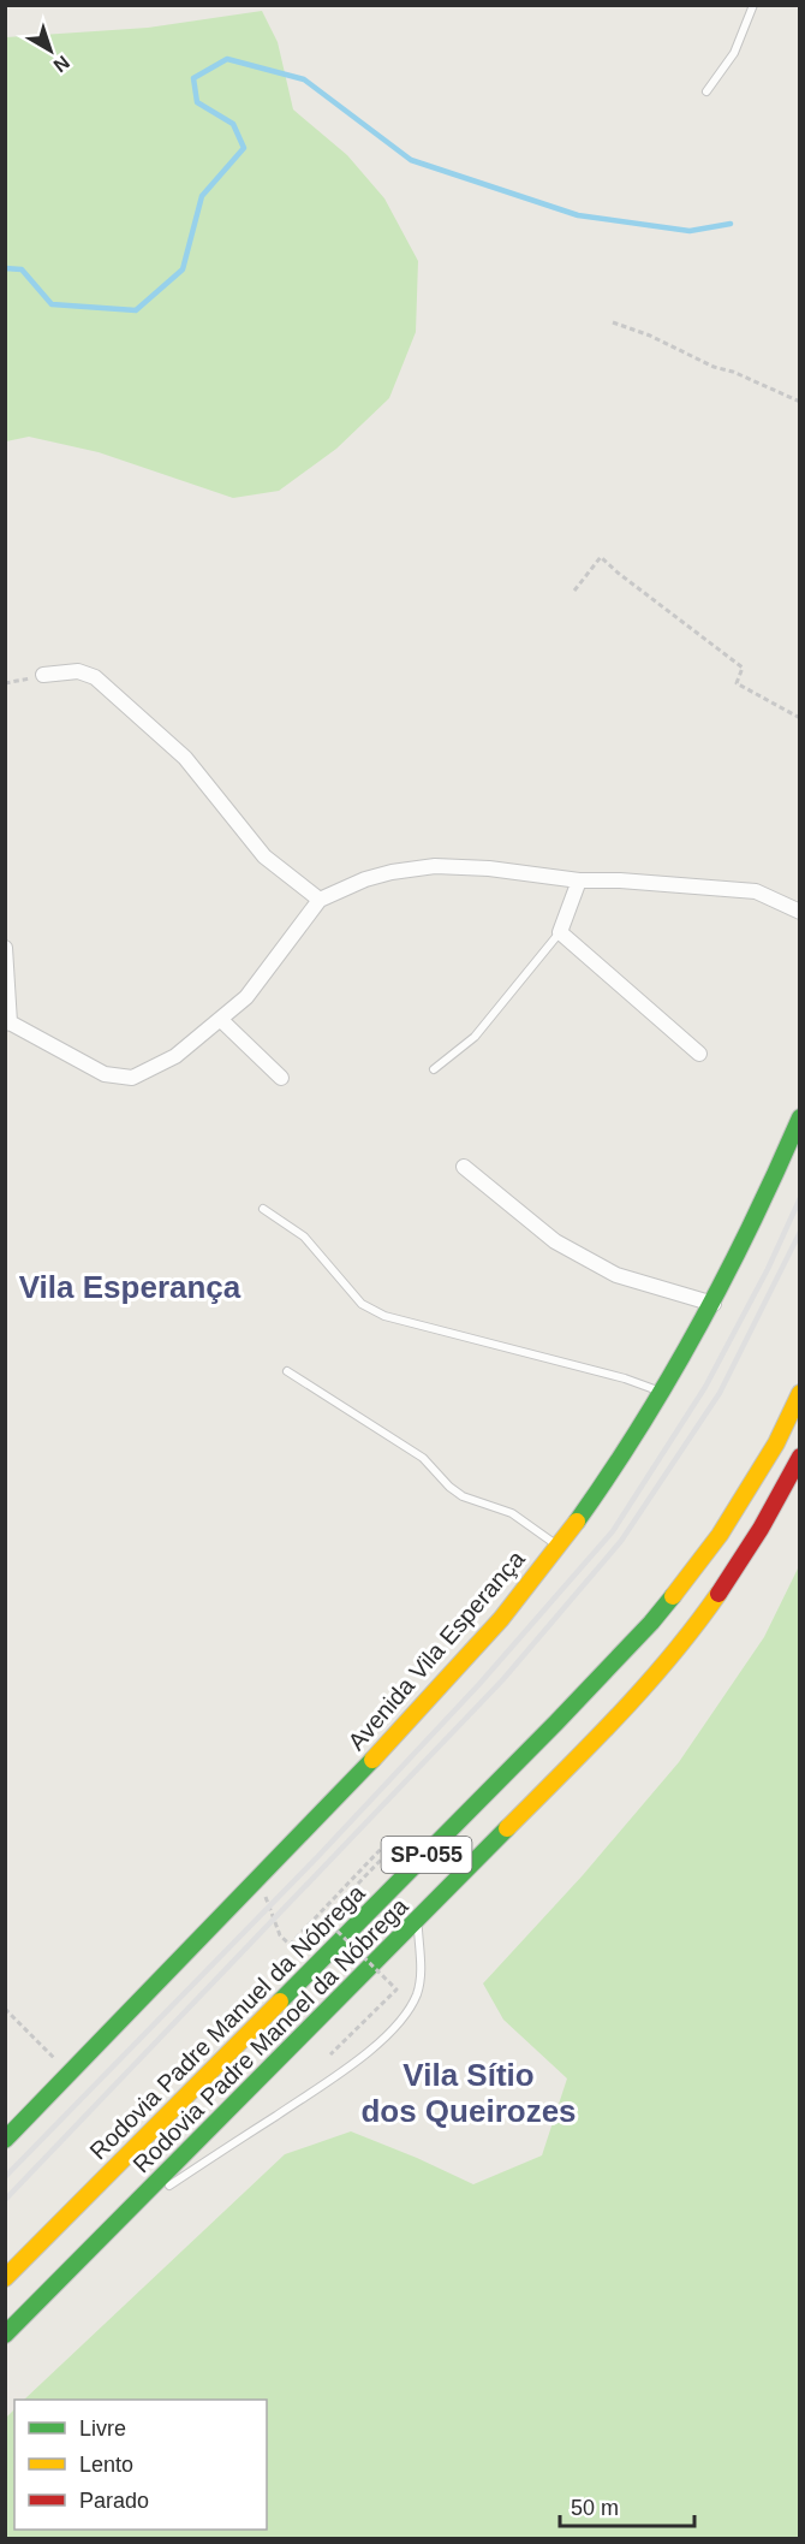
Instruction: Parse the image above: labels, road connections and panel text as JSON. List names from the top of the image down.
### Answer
{
  "streets": {
    "main road": [
      "Avenida Vila Esperança",
      "SP-055",
      "Rodovia Padre Manuel da Nóbrega",
      "Rodovia Padre Manoel da Nóbrega"
    ]
  },
  "districts": ["Vila Esperança", "Vila Sítio dos Queirozes"],
  "legend": ["Livre", "Lento", "Parado"],
  "scale_bar": "50 m",
  "north": "bottom right"
}
